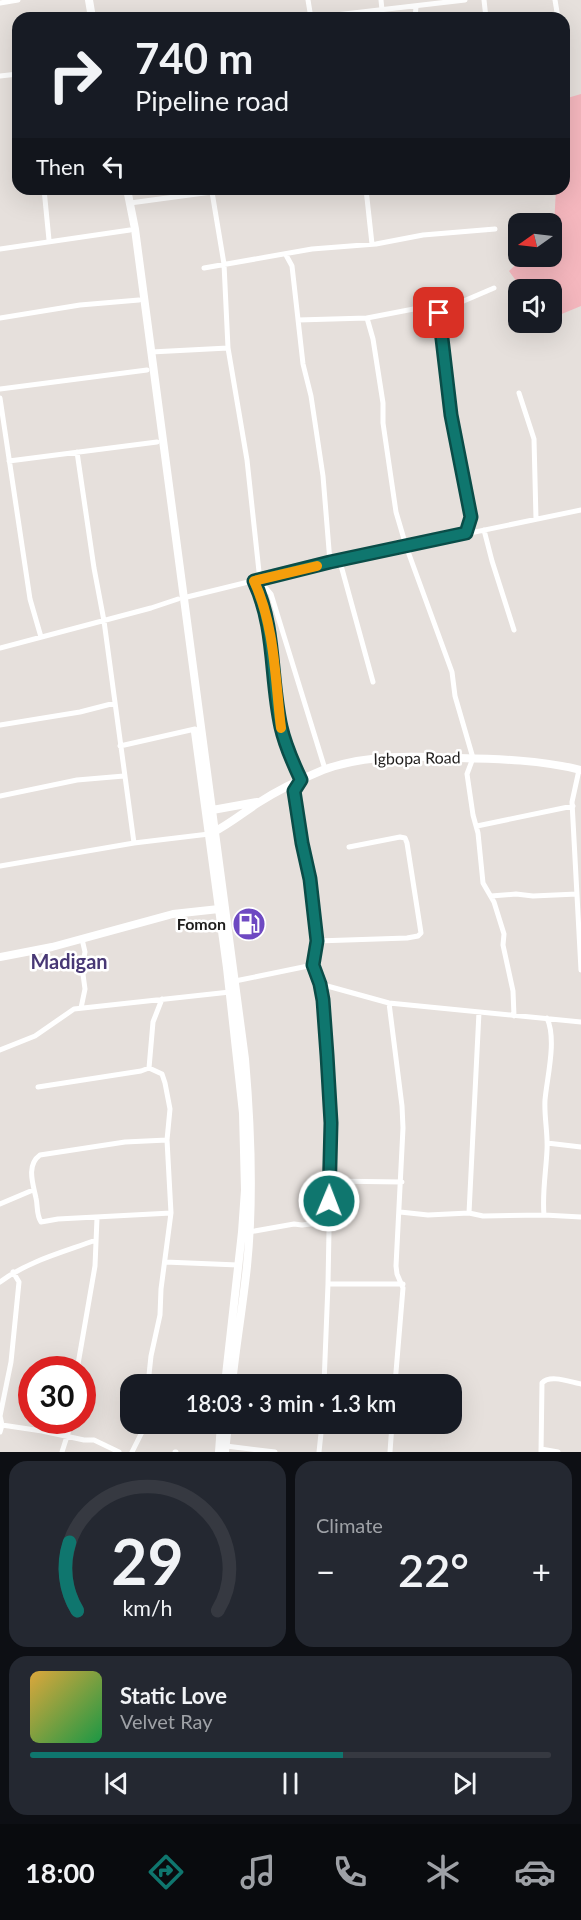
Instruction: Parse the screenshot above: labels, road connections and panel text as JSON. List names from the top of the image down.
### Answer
{
  "streets": {
    "main road": ["Igbopa Road"]
  },
  "districts": ["Madigan"],
  "places": {
    "fuel station": ["Fomon"]
  },
  "north": "left",
  "page": {
    "turn": ["740 m", "Pipeline road"],
    "then": "Then",
    "limit": "30",
    "trip": "18:03 · 3 min · 1.3 km",
    "tile": "Climate",
    "heat": ["−", "22°", "+"],
    "song": ["Static Love", "Velvet Ray"],
    "tabs": "18:00",
    "gauge": ["29", "km/h"]
  }
}
